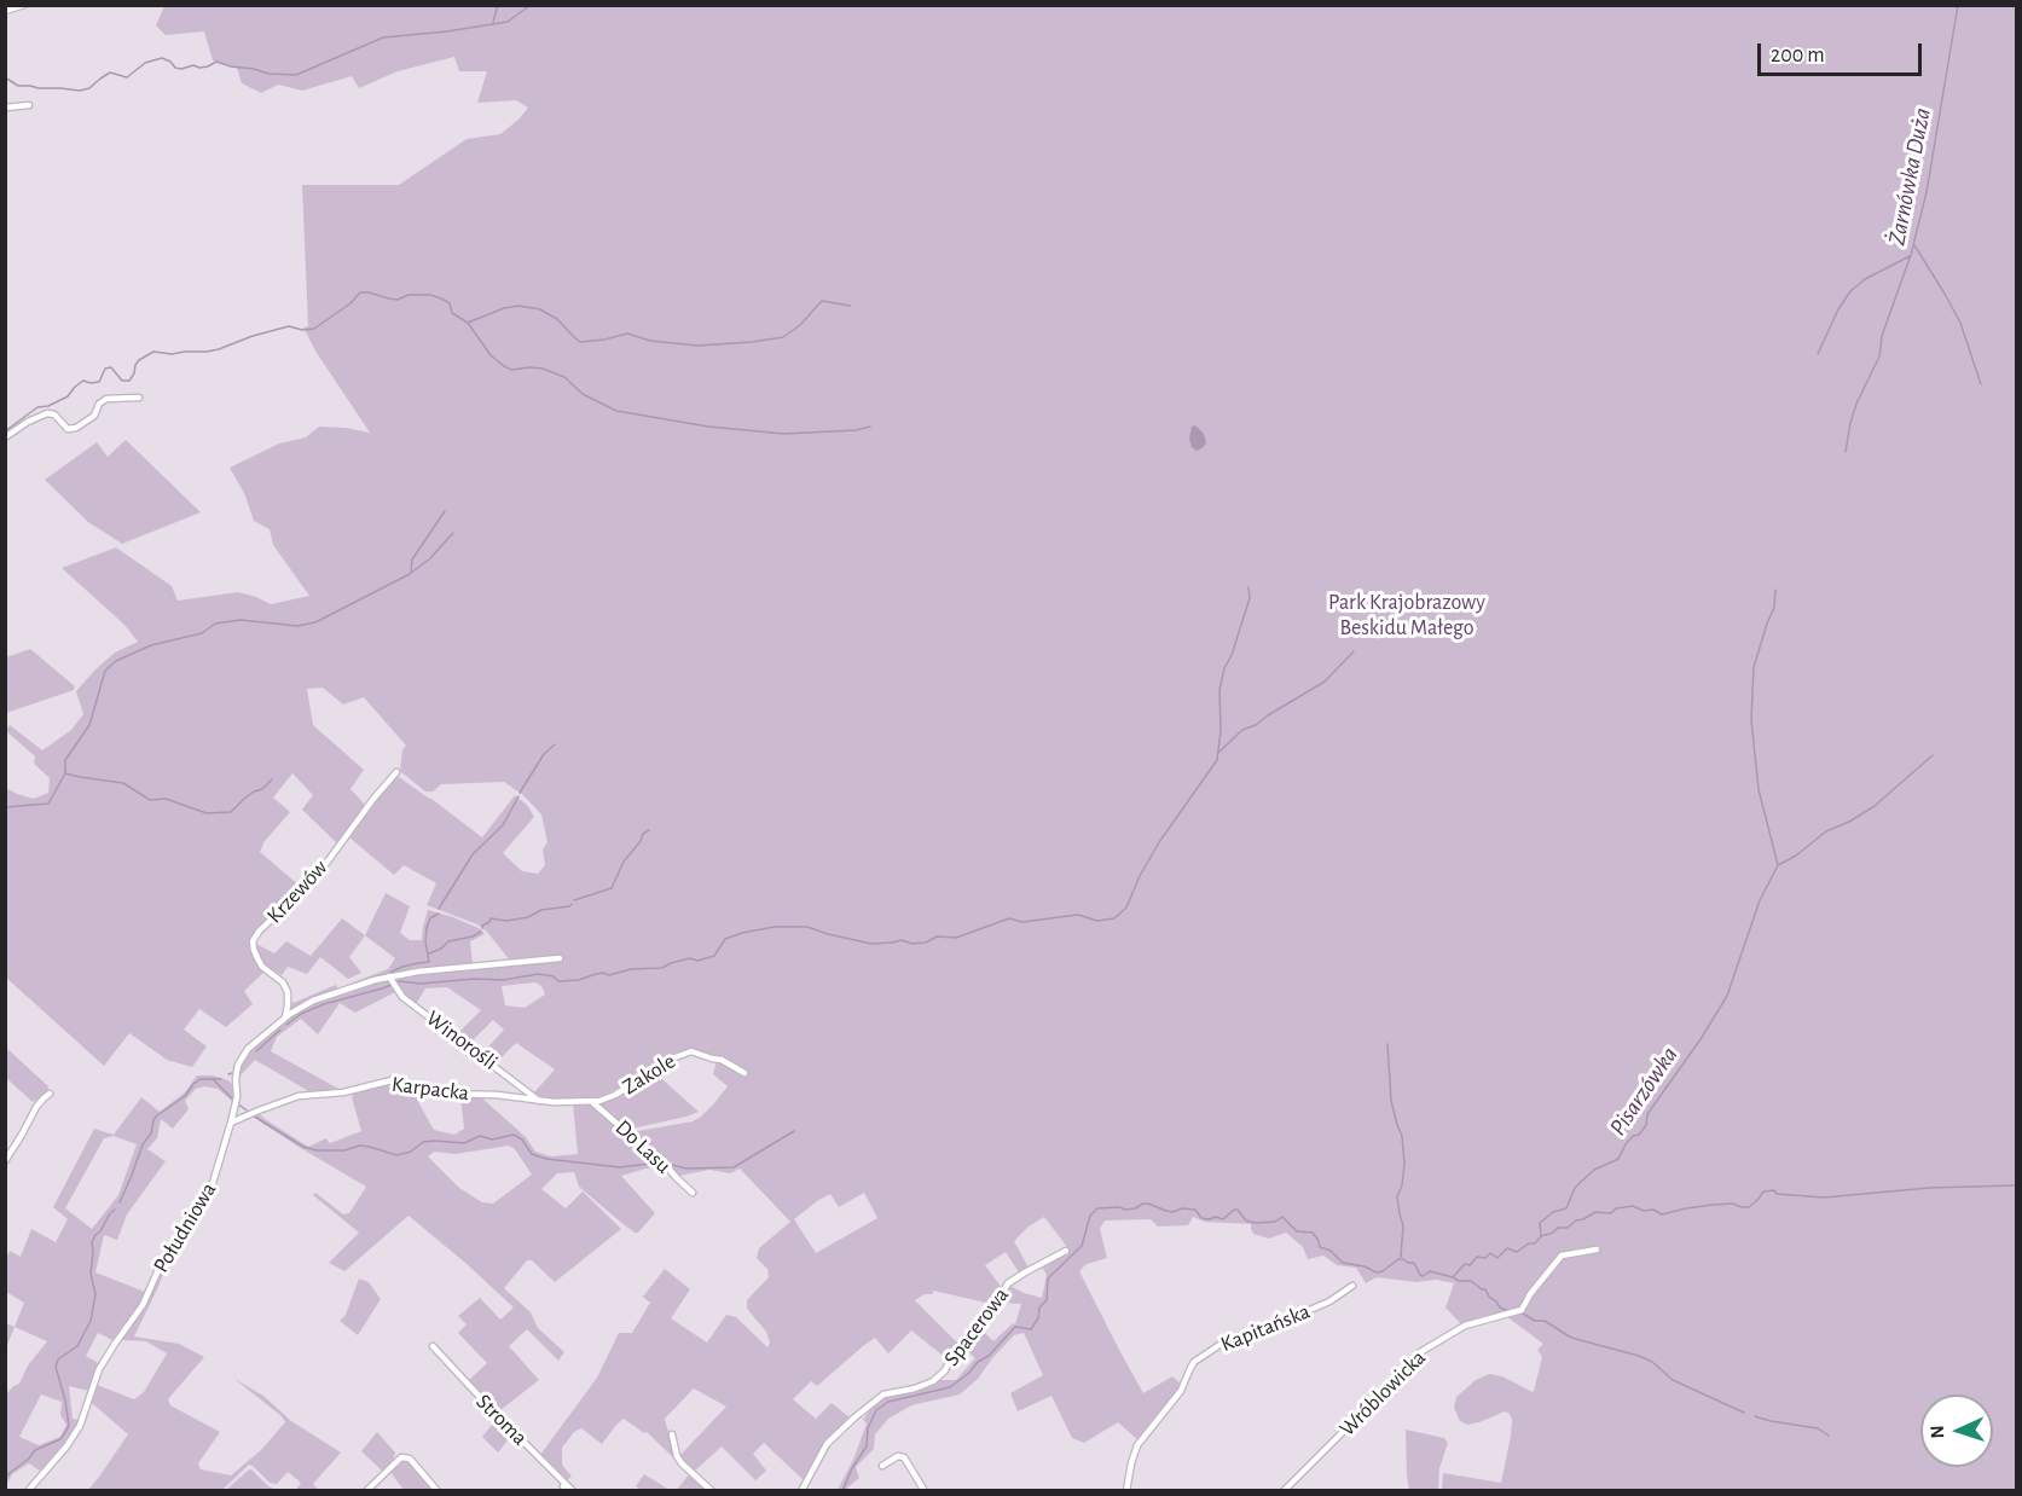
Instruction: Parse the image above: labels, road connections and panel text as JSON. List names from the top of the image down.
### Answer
{
  "streets": {
    "street": [
      "Krzewów",
      "Winorośli",
      "Zakole",
      "Karpacka",
      "Do Lasu",
      "Południowa",
      "Spacerowa",
      "Kapitańska",
      "Wróblowicka",
      "Stroma"
    ]
  },
  "crossings": [
    ["Krzewów", "Południowa"],
    ["Winorośli", "Karpacka"],
    ["Winorośli", "Południowa"],
    ["Zakole", "Karpacka"],
    ["Zakole", "Do Lasu"],
    ["Karpacka", "Do Lasu"],
    ["Karpacka", "Południowa"]
  ],
  "water": ["Żarnówka Duża", "Pisarzówka"],
  "parks": ["Park Krajobrazowy Beskidu Małego"],
  "scale_bar": "200 m",
  "north": "left"
}
